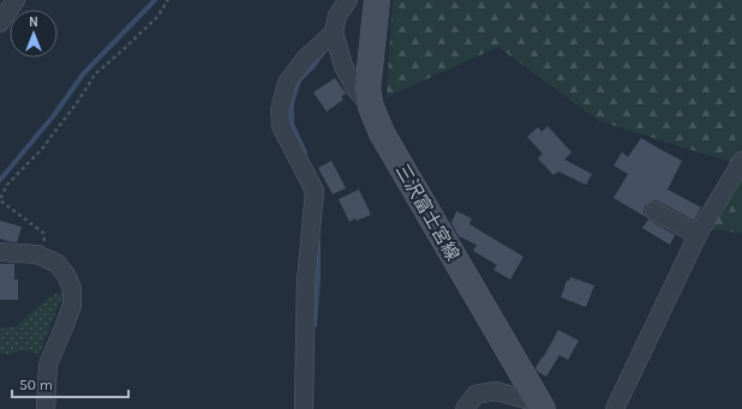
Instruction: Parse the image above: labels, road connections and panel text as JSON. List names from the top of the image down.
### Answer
{
  "streets": {
    "main road": ["三沢富士宮線"]
  },
  "scale_bar": "50 m",
  "north": "top"
}
